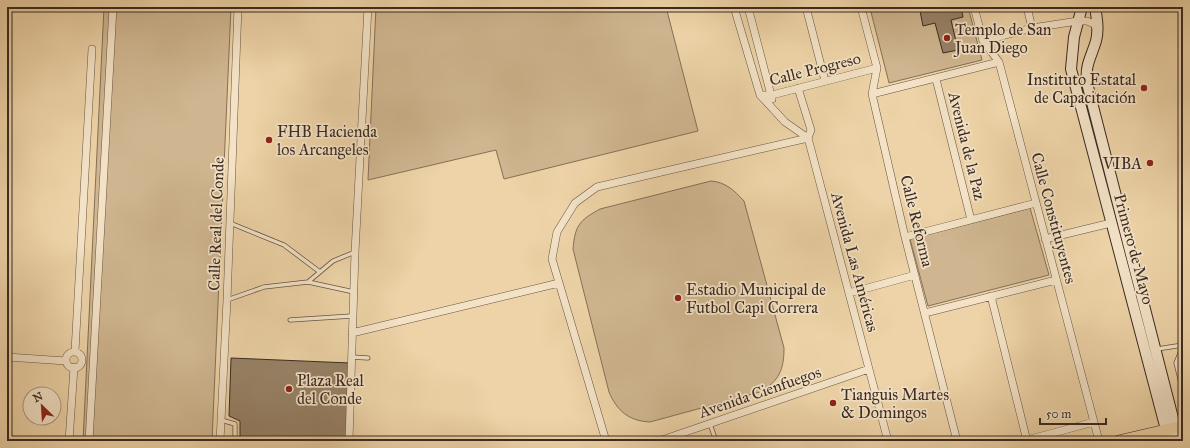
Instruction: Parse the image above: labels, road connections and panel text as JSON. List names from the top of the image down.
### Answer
{
  "streets": {
    "street": [
      "Calle Progreso",
      "Avenida de la Paz",
      "Calle Constituyentes",
      "Calle Reforma",
      "Calle Real del Conde",
      "Primero de Mayo",
      "Avenida Las Américas",
      "Avenida Cienfuegos"
    ]
  },
  "crossings": [
    ["Calle Progreso", "Calle Reforma"],
    ["Calle Progreso", "Avenida Las Américas"],
    ["Avenida Las Américas", "Avenida Cienfuegos"]
  ],
  "places": [
    "Templo de San Juan Diego",
    "Instituto Estatal de Capacitación",
    "FHB Hacienda los Arcangeles",
    "VIBA",
    "Estadio Municipal de Futbol Capi Correra",
    "Plaza Real del Conde",
    "Tianguis Martes & Domingos"
  ],
  "scale_bar": "50 m",
  "north": "top left"
}
